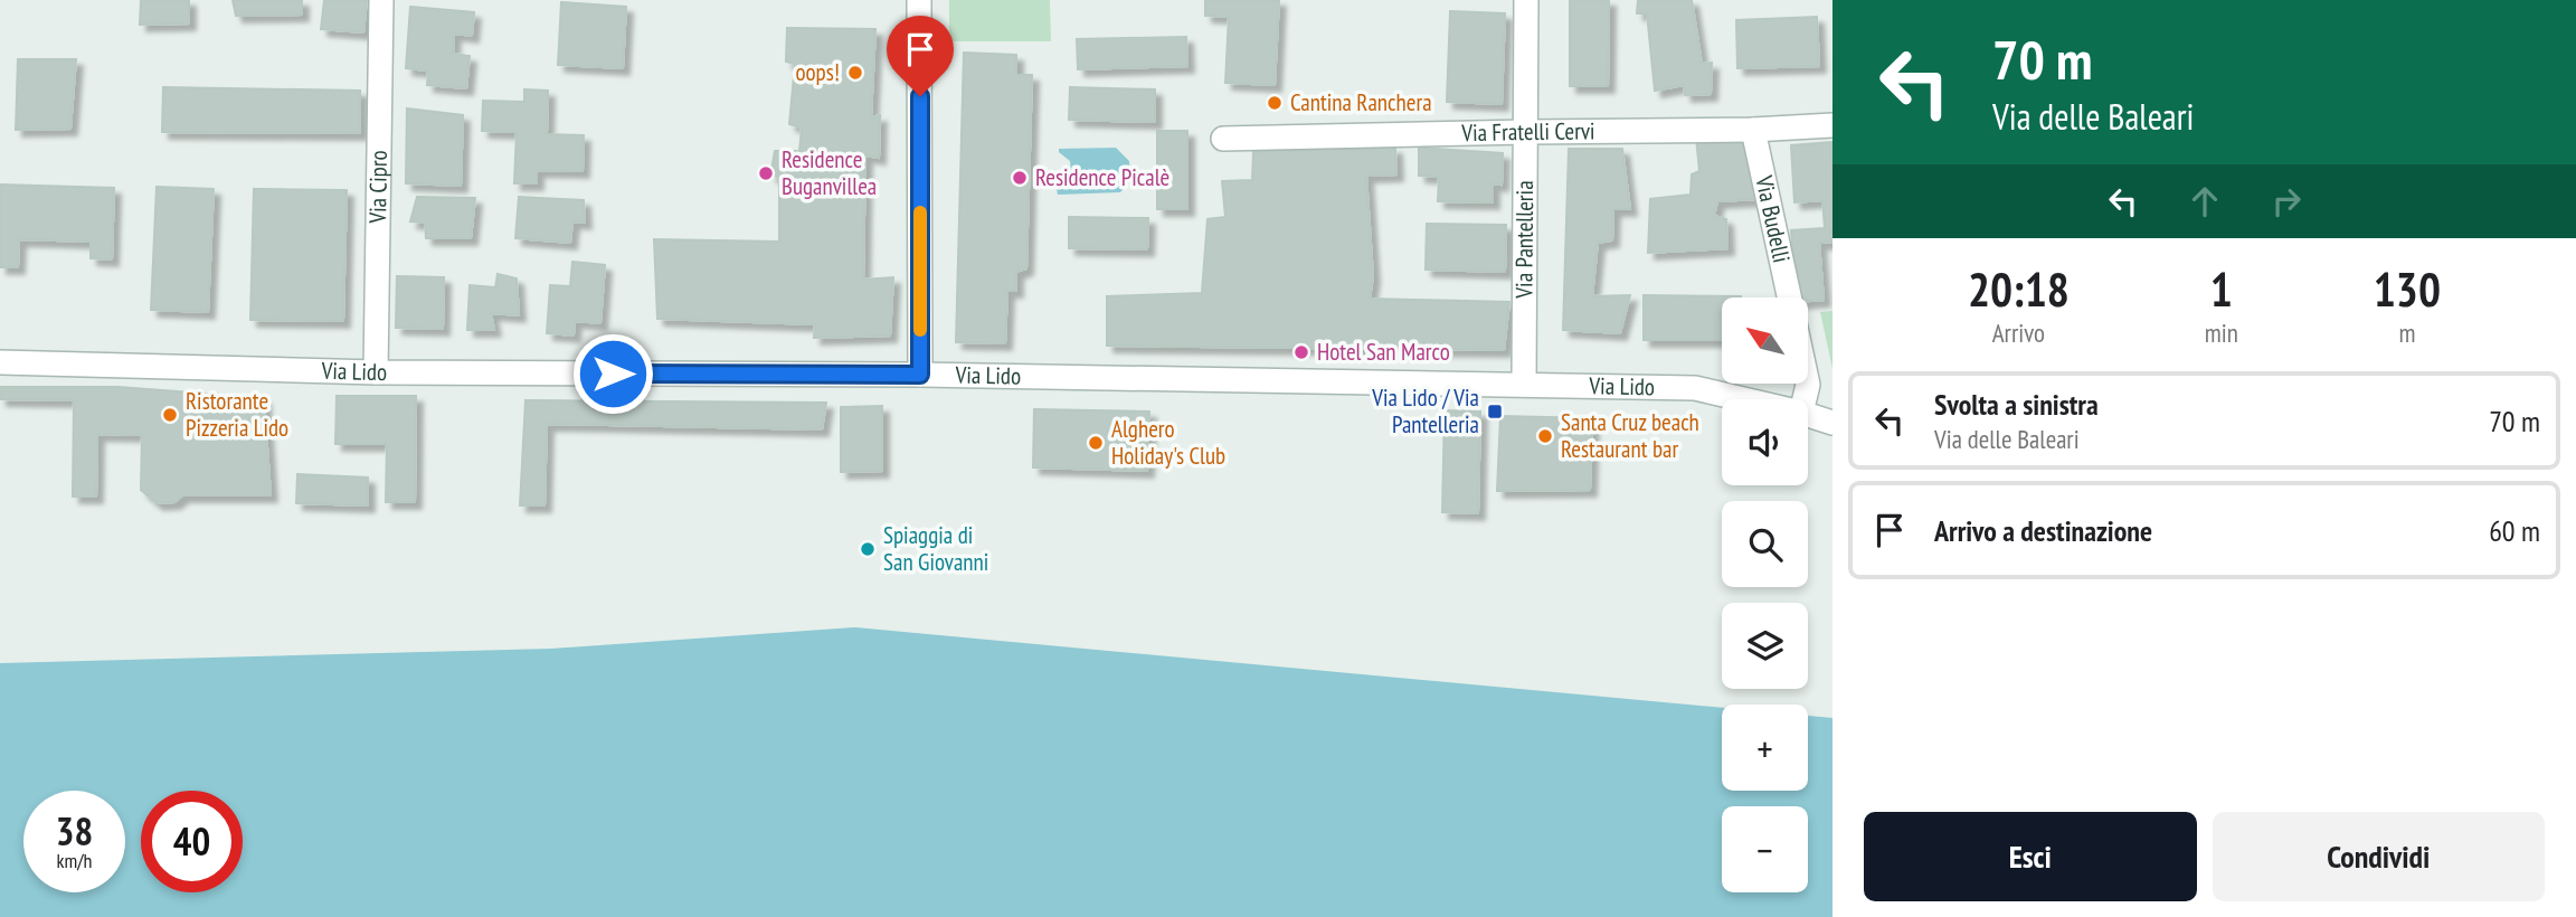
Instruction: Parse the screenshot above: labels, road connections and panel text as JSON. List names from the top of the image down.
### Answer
{
  "streets": {
    "street": [
      "Via Fratelli Cervi",
      "Via Cipro",
      "Via Budelli",
      "Via Pantelleria",
      "Via Lido"
    ]
  },
  "crossings": [
    ["Via Fratelli Cervi", "Via Budelli"],
    ["Via Fratelli Cervi", "Via Pantelleria"],
    ["Via Cipro", "Via Lido"],
    ["Via Pantelleria", "Via Lido"]
  ],
  "places": {
    "other": [
      "oops!",
      "Cantina Ranchera",
      "Residence Buganvillea",
      "Residence Picalè",
      "Hotel San Marco",
      "Ristorante Pizzeria Lido",
      "Santa Cruz beach Restaurant bar",
      "Alghero Holiday's Club",
      "Spiaggia di San Giovanni"
    ],
    "transit": ["Via Lido / Via Pantelleria"]
  },
  "north": "top left",
  "page": {
    "turn": ["70 m", "Via delle Baleari"],
    "eta": [
      "20:18",
      "Arrivo",
      "1",
      "min",
      "130",
      "m"
    ],
    "map_buttons": ["+", "−"],
    "list": [
      {
        "name": "Svolta a sinistra",
        "note": "Via delle Baleari",
        "value": "70 m"
      },
      {
        "name": "Arrivo a destinazione",
        "value": "60 m"
      }
    ],
    "speed": "38 km/h",
    "limit": "40",
    "buttons": ["Esci", "Condividi"]
  }
}
